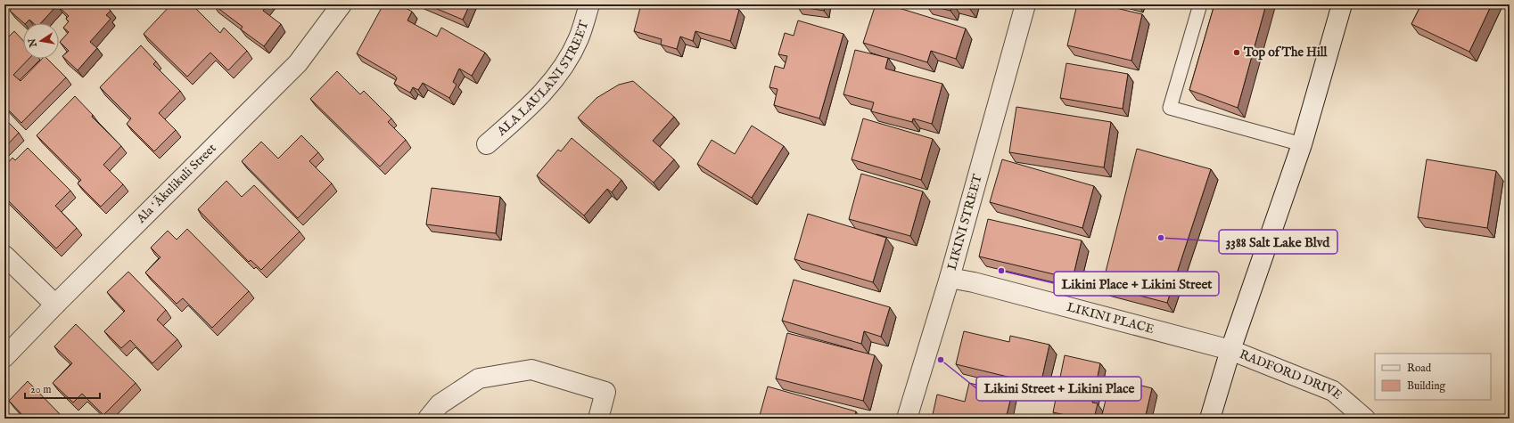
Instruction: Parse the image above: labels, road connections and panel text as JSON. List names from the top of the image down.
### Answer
{
  "streets": {
    "street": [
      "ALA LAULANI STREET",
      "Ala ʻĀkulikuli Street",
      "LIKINI STREET",
      "LIKINI PLACE",
      "RADFORD DRIVE"
    ]
  },
  "crossings": [
    ["LIKINI STREET", "LIKINI PLACE"],
    ["LIKINI PLACE", "RADFORD DRIVE"]
  ],
  "places": [
    "Top of The Hill",
    "3388 Salt Lake Blvd",
    "Likini Place + Likini Street",
    "Likini Street + Likini Place"
  ],
  "legend": ["Road", "Building"],
  "scale_bar": "20 m",
  "north": "left"
}
